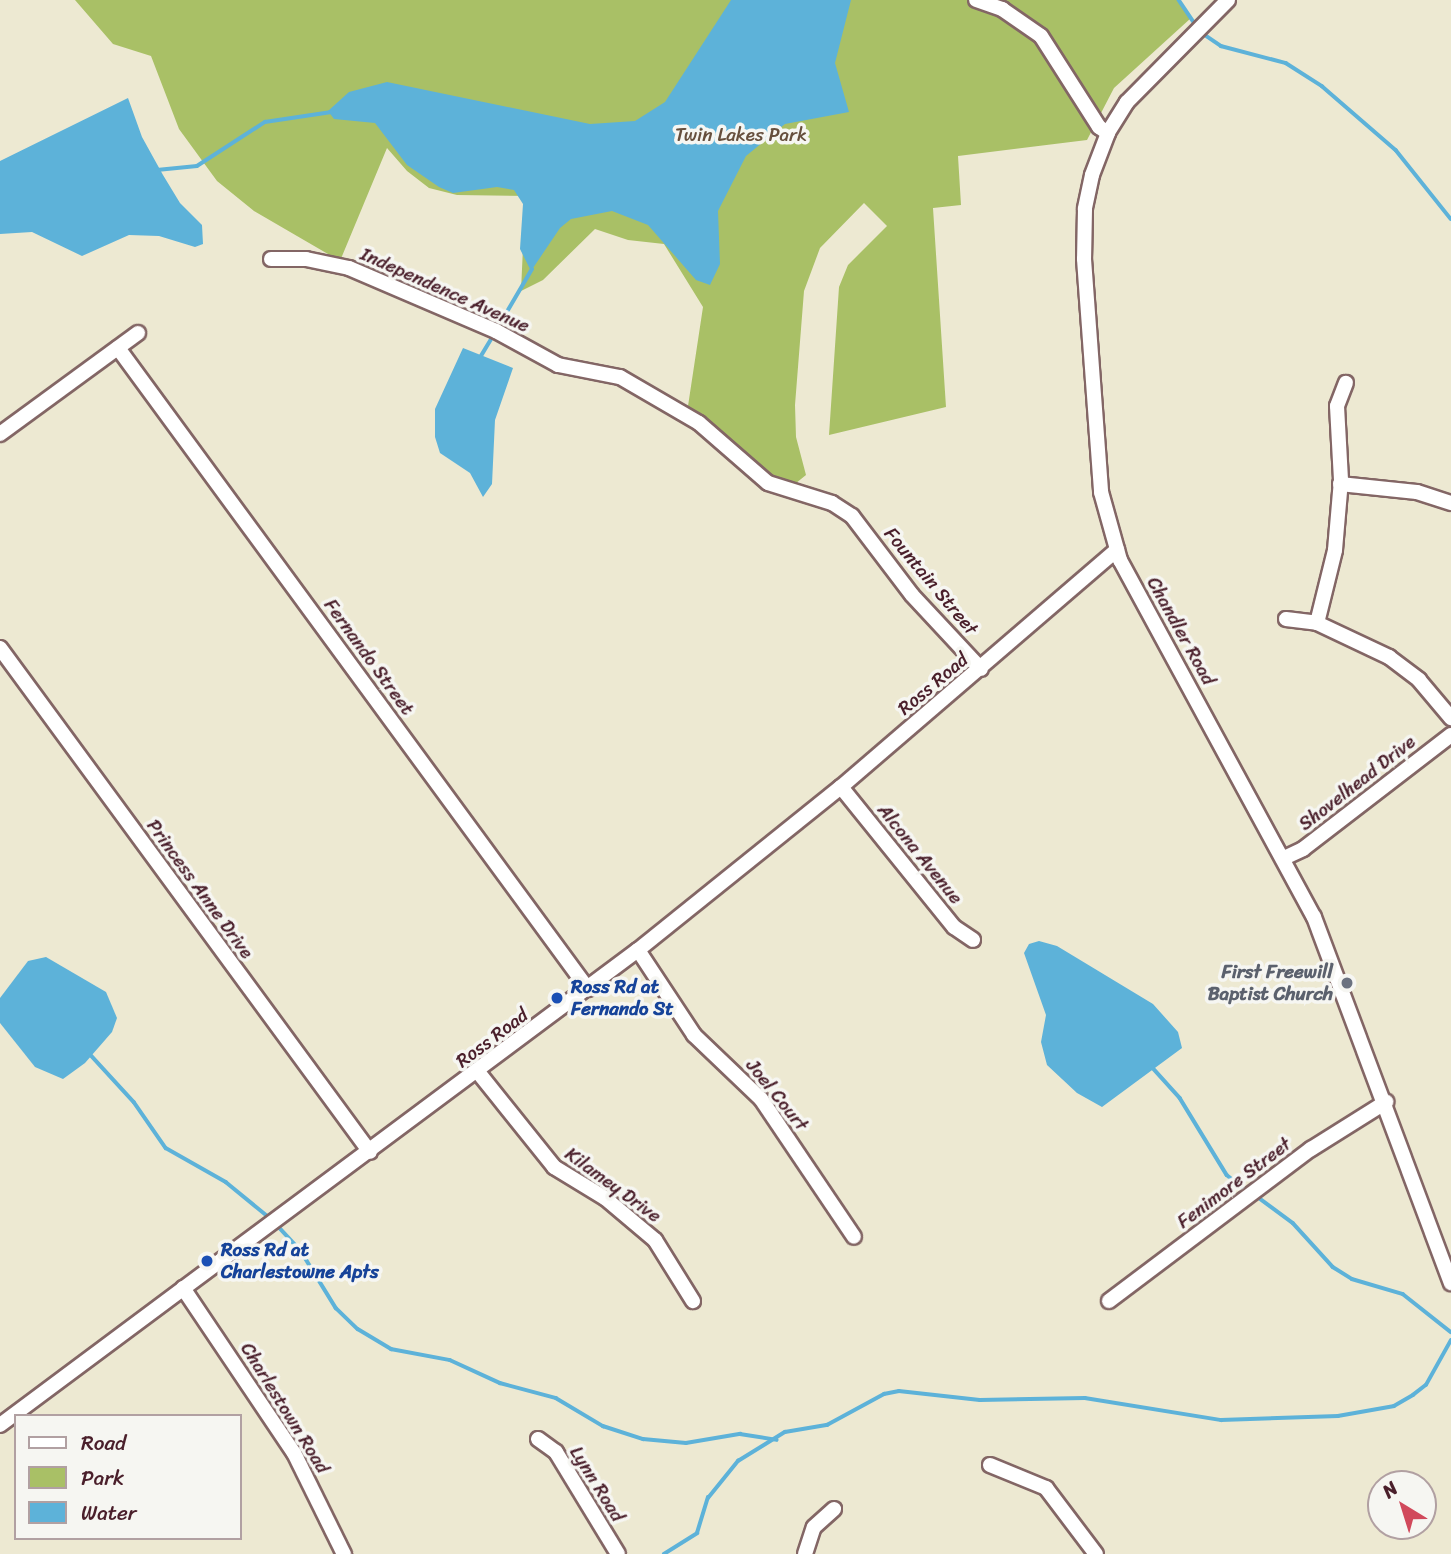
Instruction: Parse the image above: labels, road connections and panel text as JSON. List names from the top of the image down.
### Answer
{
  "streets": {
    "street": [
      "Independence Avenue",
      "Fountain Street",
      "Chandler Road",
      "Fernando Street",
      "Ross Road",
      "Shovelhead Drive",
      "Alcona Avenue",
      "Princess Anne Drive",
      "Joel Court",
      "Fenimore Street",
      "Kilamey Drive",
      "Charlestown Road",
      "Lynn Road"
    ]
  },
  "crossings": [
    ["Independence Avenue", "Fountain Street"],
    ["Fountain Street", "Ross Road"],
    ["Chandler Road", "Ross Road"],
    ["Chandler Road", "Shovelhead Drive"],
    ["Chandler Road", "Fenimore Street"],
    ["Fernando Street", "Ross Road"],
    ["Ross Road", "Alcona Avenue"],
    ["Ross Road", "Princess Anne Drive"],
    ["Ross Road", "Joel Court"],
    ["Ross Road", "Kilamey Drive"],
    ["Ross Road", "Charlestown Road"]
  ],
  "parks": ["Twin Lakes Park"],
  "places": ["First Freewill Baptist Church", "Ross Rd at Fernando St", "Ross Rd at Charlestowne Apts"],
  "legend": ["Road", "Park", "Water"],
  "north": "top left"
}
